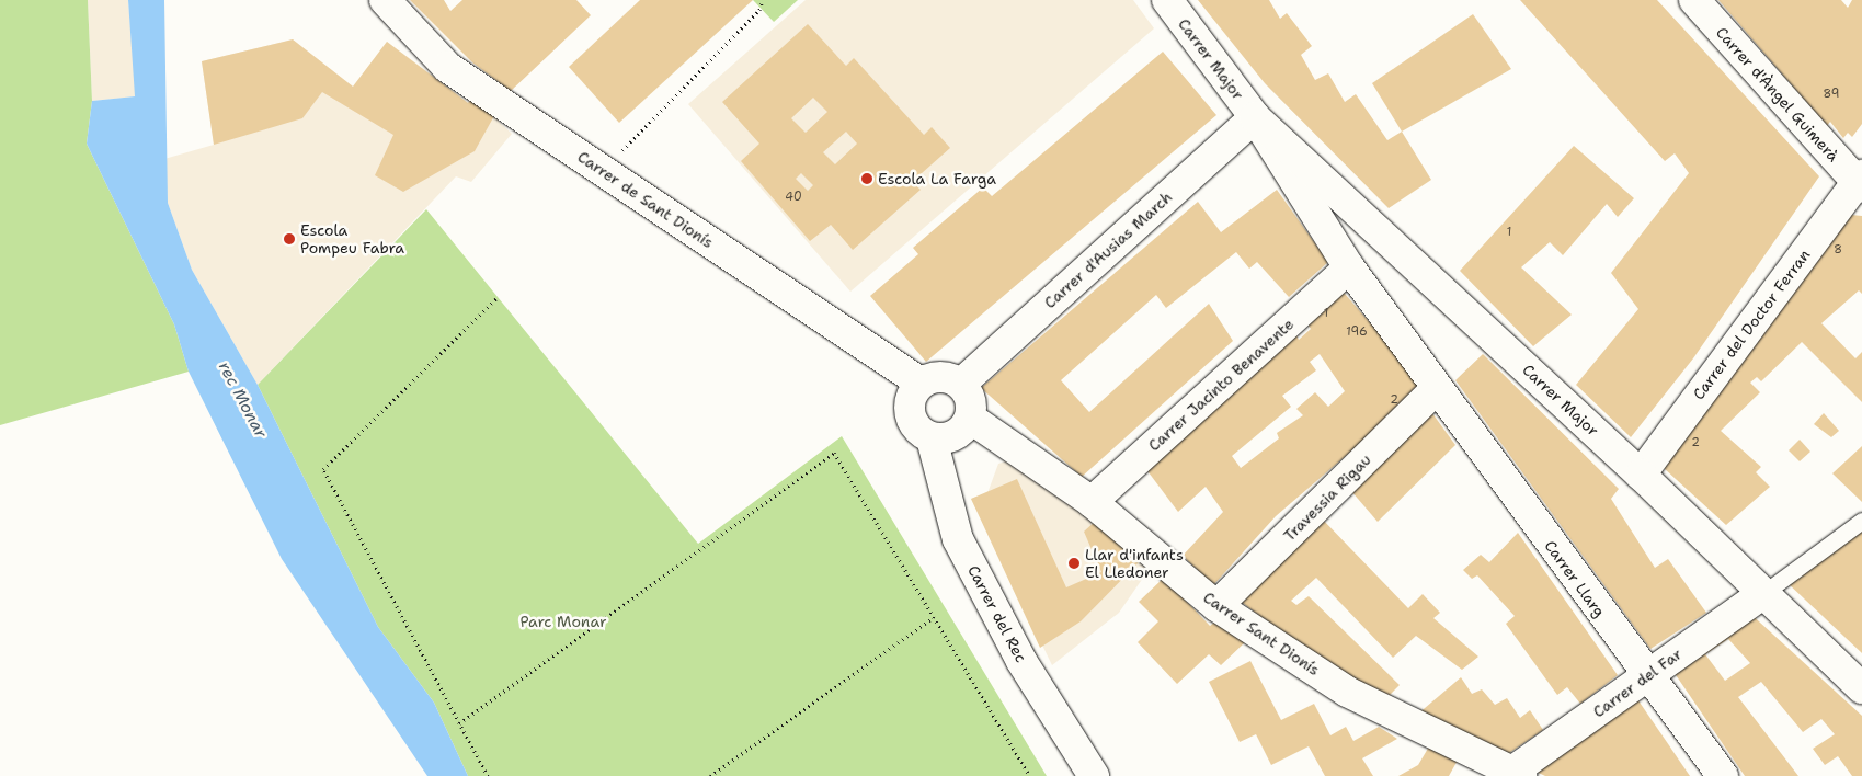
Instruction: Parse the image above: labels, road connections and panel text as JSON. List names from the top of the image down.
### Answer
{
  "streets": {
    "street": [
      "Carrer Major",
      "Carrer d'Àngel Guimerà",
      "Carrer de Sant Dionís",
      "Carrer d'Ausias March",
      "Carrer del Doctor Ferran",
      "Carrer Jacinto Benavente",
      "Travessia Rigau",
      "Carrer Llarg",
      "Carrer del Rec",
      "Carrer Sant Dionís",
      "Carrer del Far"
    ]
  },
  "crossings": [
    ["Carrer Major", "Carrer d'Ausias March"],
    ["Carrer Major", "Carrer del Doctor Ferran"],
    ["Carrer Major", "Carrer Jacinto Benavente"],
    ["Carrer Major", "Travessia Rigau"],
    ["Carrer Major", "Carrer Llarg"],
    ["Carrer Major", "Carrer del Far"],
    ["Carrer d'Àngel Guimerà", "Carrer del Doctor Ferran"],
    ["Carrer de Sant Dionís", "Carrer d'Ausias March"],
    ["Carrer de Sant Dionís", "Carrer del Rec"],
    ["Carrer de Sant Dionís", "Carrer Sant Dionís"],
    ["Carrer d'Ausias March", "Carrer del Rec"],
    ["Carrer d'Ausias March", "Carrer Sant Dionís"],
    ["Carrer Jacinto Benavente", "Carrer Sant Dionís"],
    ["Travessia Rigau", "Carrer Llarg"],
    ["Travessia Rigau", "Carrer Sant Dionís"],
    ["Carrer Llarg", "Carrer del Far"],
    ["Carrer del Rec", "Carrer Sant Dionís"],
    ["Carrer Sant Dionís", "Carrer del Far"]
  ],
  "water": ["rec Monar"],
  "parks": ["Parc Monar"],
  "places": ["Escola La Farga", "Escola Pompeu Fabra", "Llar d'infants El Lledoner"],
  "house_numbers": [
    "89",
    "40",
    "1",
    "8",
    "1",
    "196",
    "2",
    "2"
  ]
}
